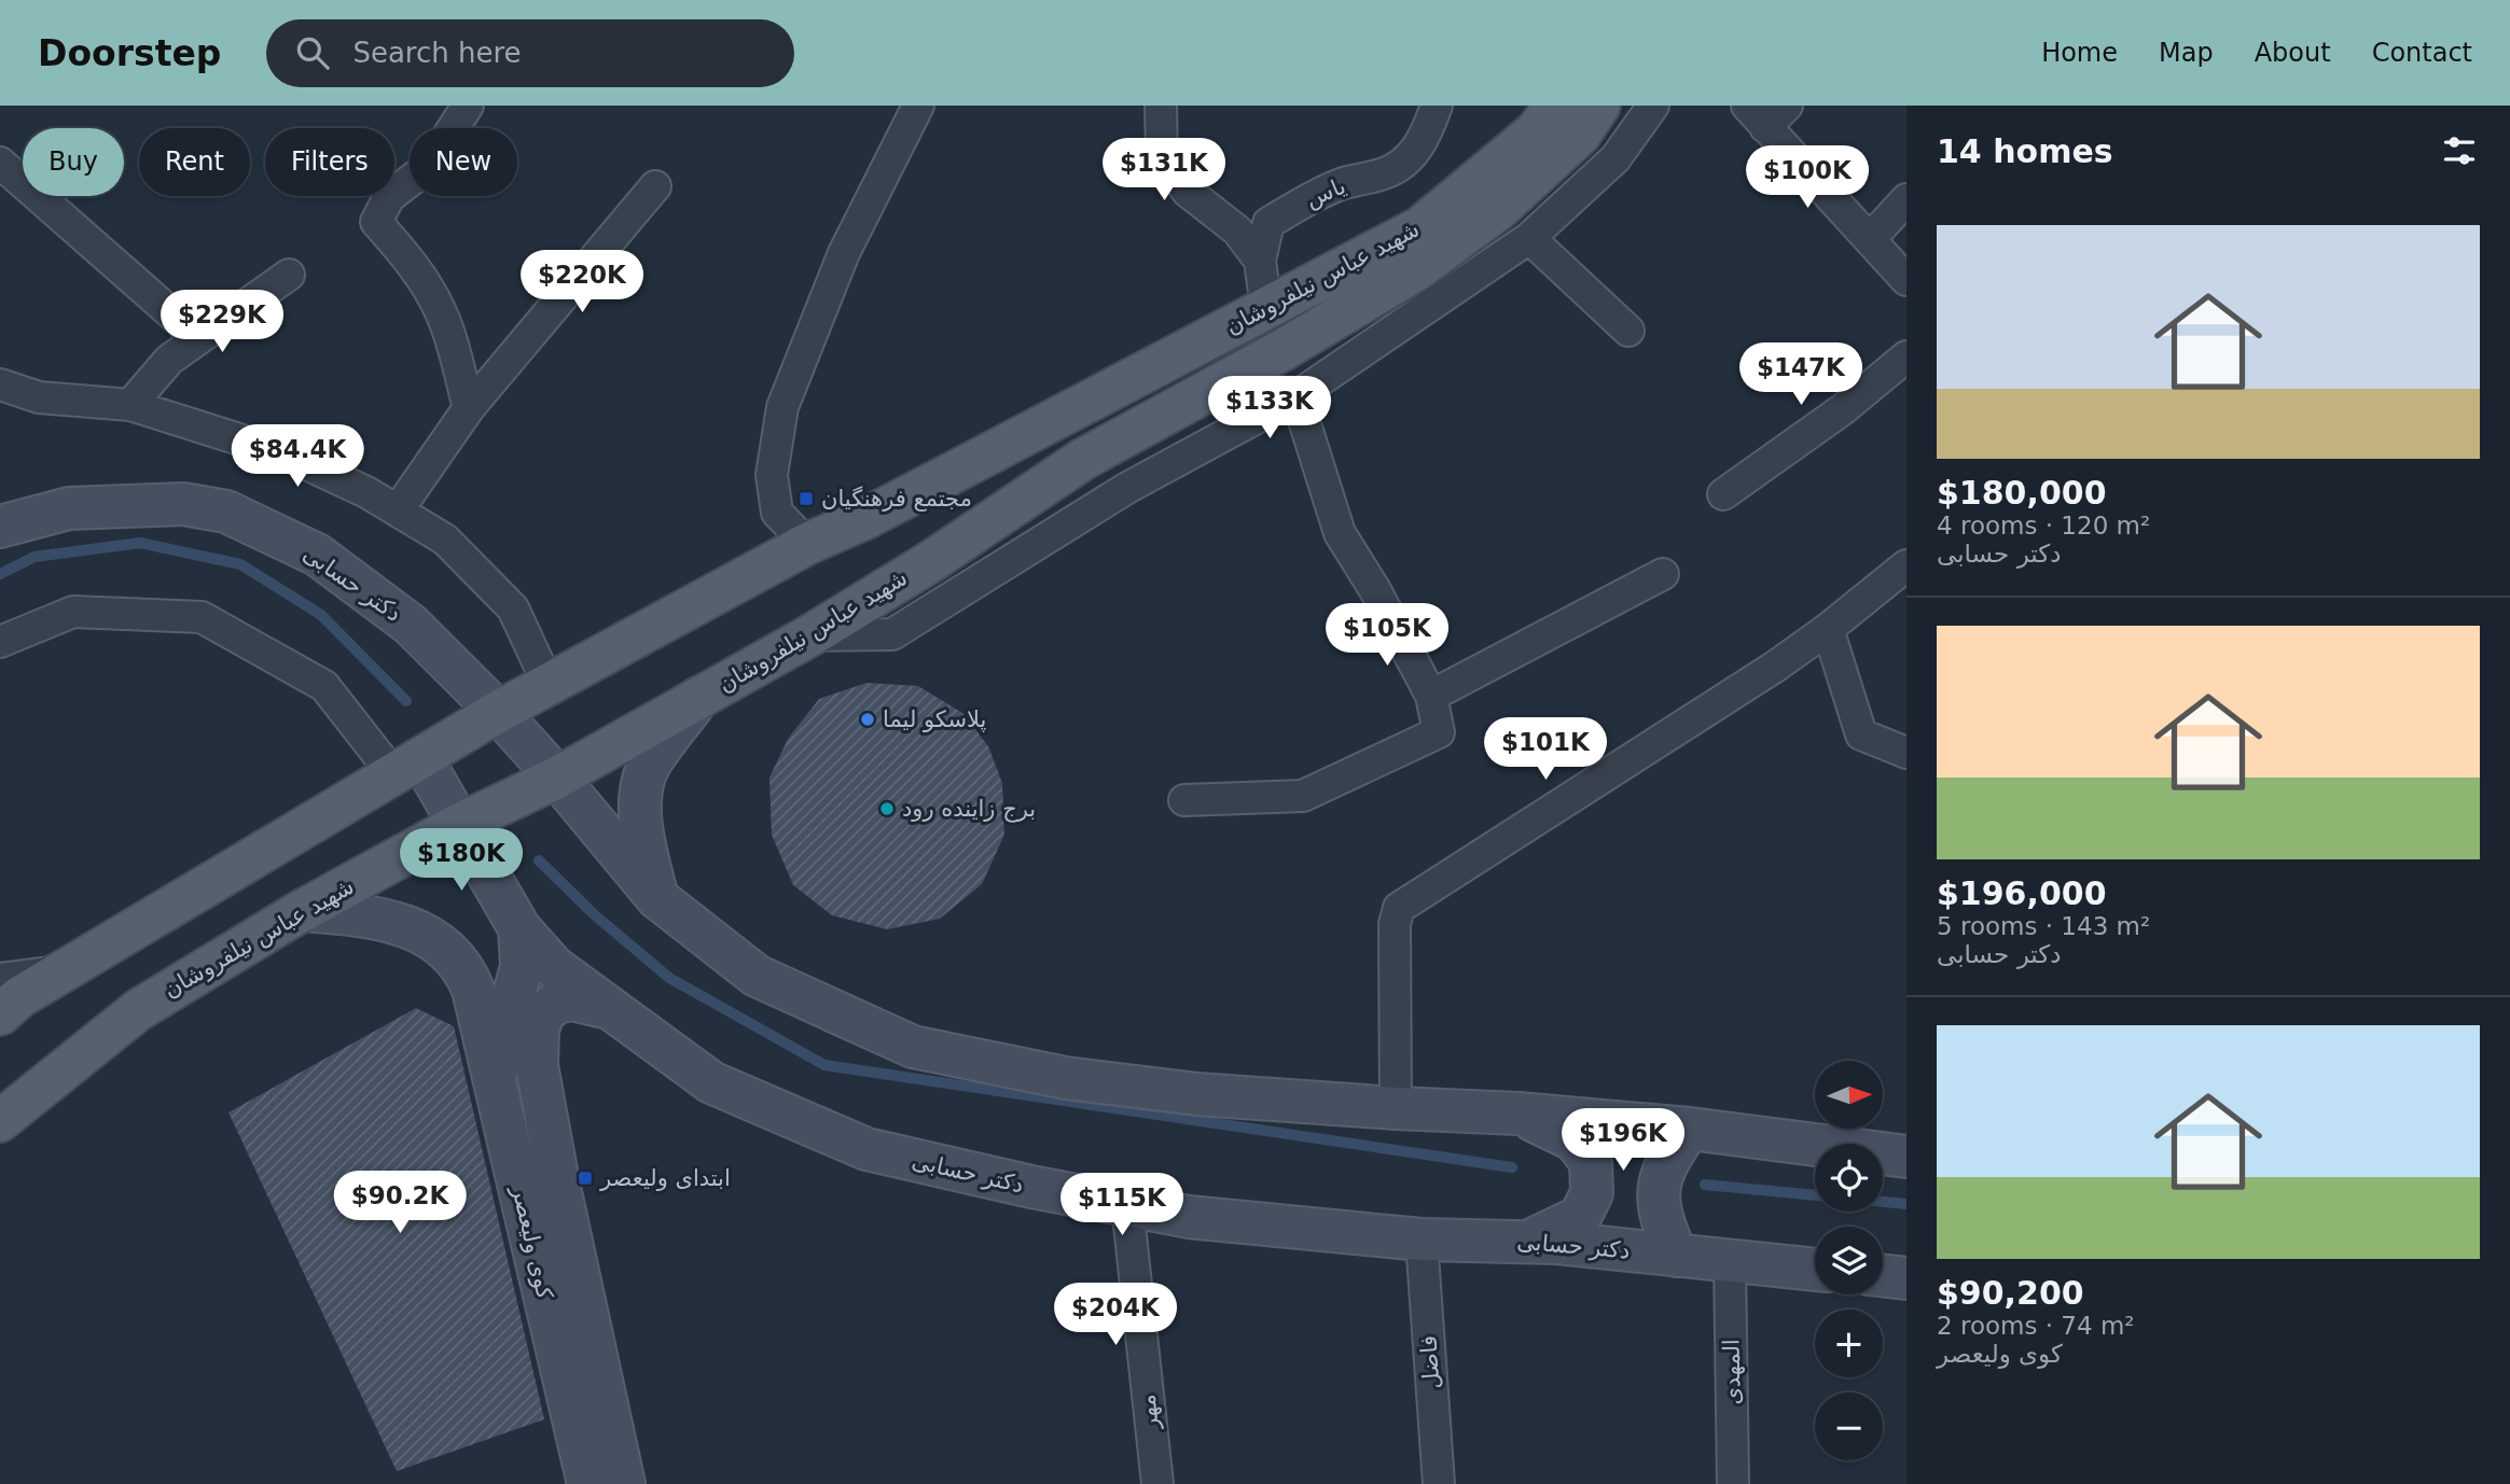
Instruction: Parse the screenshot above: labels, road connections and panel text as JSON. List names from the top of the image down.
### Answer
{
  "streets": {
    "main road": ["شهید عباس نیلفروشان", "دکتر حسابی", "کوی ولیعصر"],
    "street": [
      "یاس",
      "فاضل",
      "المهدی",
      "مهر"
    ]
  },
  "crossings": [
    ["یاس", "شهید عباس نیلفروشان"],
    ["شهید عباس نیلفروشان", "دکتر حسابی"],
    ["شهید عباس نیلفروشان", "کوی ولیعصر"],
    ["دکتر حسابی", "کوی ولیعصر"],
    ["دکتر حسابی", "فاضل"],
    ["دکتر حسابی", "المهدی"],
    ["دکتر حسابی", "مهر"]
  ],
  "places": {
    "transit": ["مجتمع فرهنگیان", "ابتدای ولیعصر"],
    "other": ["پلاسکو لیما", "برج زاینده رود"]
  },
  "north": "right",
  "page": {
    "header": "Doorstep",
    "search": "Search here",
    "nav": [
      "Home",
      "Map",
      "About",
      "Contact"
    ],
    "heading": "14 homes",
    "chip": [
      "Buy",
      "Rent",
      "Filters",
      "New"
    ],
    "price": [
      "$131K",
      "$100K",
      "$220K",
      "$229K",
      "$147K",
      "$133K",
      "$84.4K",
      "$105K",
      "$101K",
      "$180K",
      "$196K",
      "$90.2K",
      "$115K",
      "$204K"
    ],
    "list": [
      {
        "name": "$180,000",
        "note": "4 rooms · 120 m² · دکتر حسابی"
      },
      {
        "name": "$196,000",
        "note": "5 rooms · 143 m² · دکتر حسابی"
      },
      {
        "name": "$90,200",
        "note": "2 rooms · 74 m² · کوی ولیعصر"
      }
    ],
    "map_buttons": ["+", "−"]
  }
}
